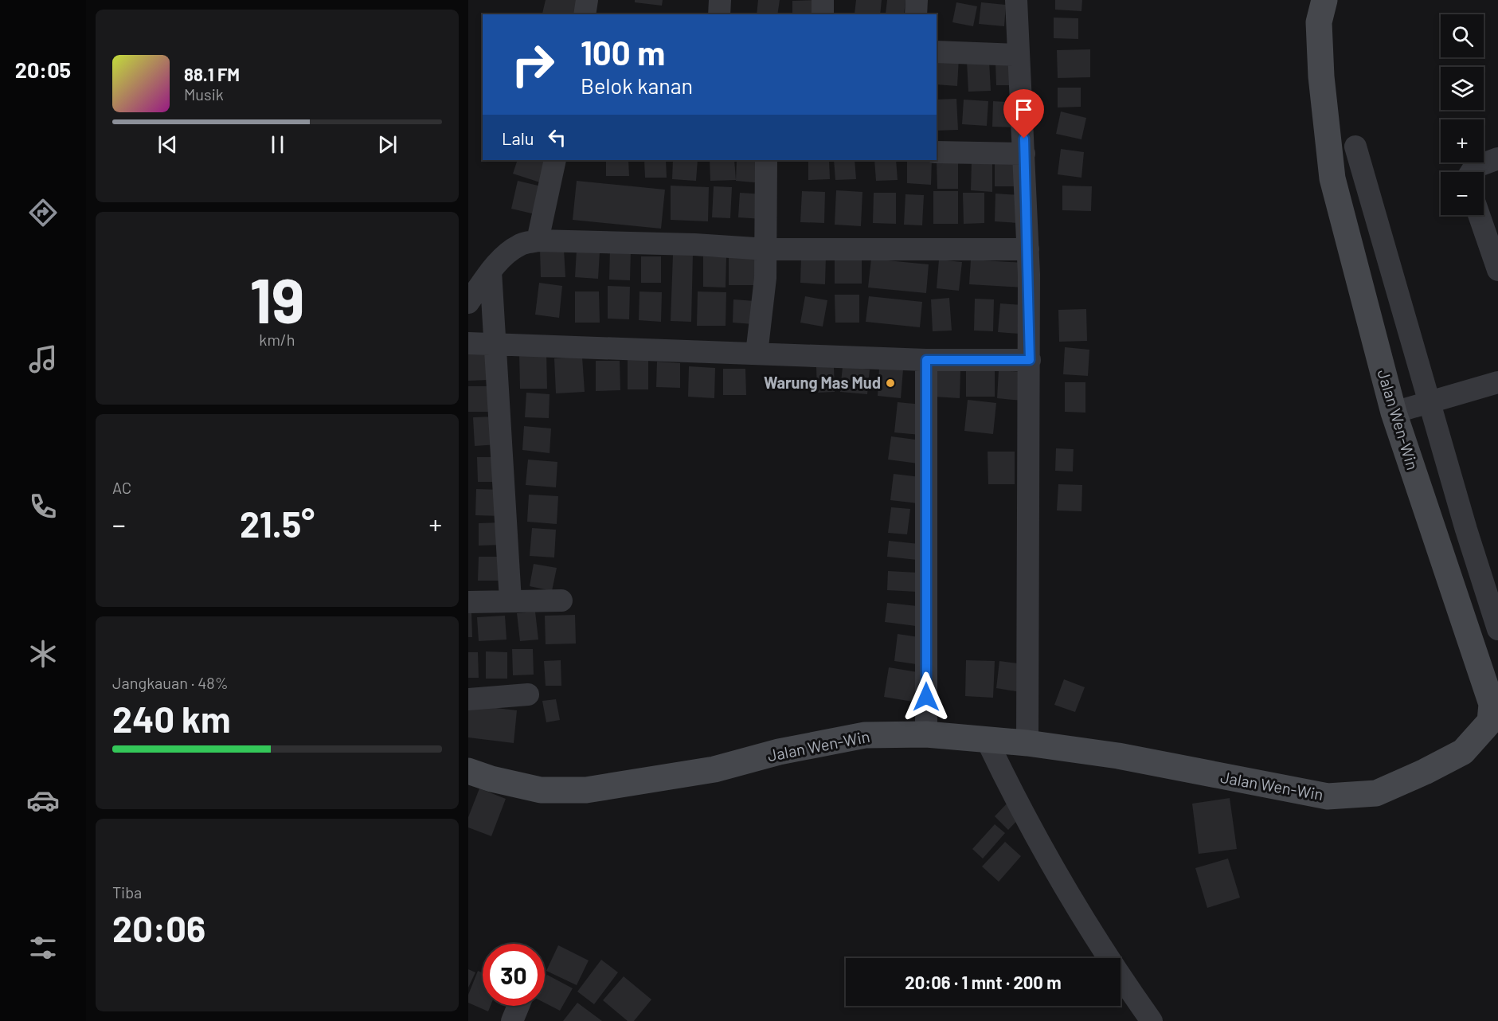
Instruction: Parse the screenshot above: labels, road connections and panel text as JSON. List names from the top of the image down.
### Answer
{
  "streets": {
    "street": ["Jalan Wen-Win"]
  },
  "places": ["Warung Mas Mud"],
  "page": {
    "tabs": "20:05",
    "map_buttons": ["+", "−"],
    "turn": ["100 m", "Belok kanan"],
    "song": ["88.1 FM", "Musik"],
    "then": "Lalu",
    "tile": [
      ["19", "km/h"],
      "AC",
      ["Jangkauan · 48%", "240 km"],
      ["Tiba", "20:06"]
    ],
    "heat": ["−", "21.5°", "+"],
    "limit": "30",
    "trip": "20:06 · 1 mnt · 200 m"
  }
}
